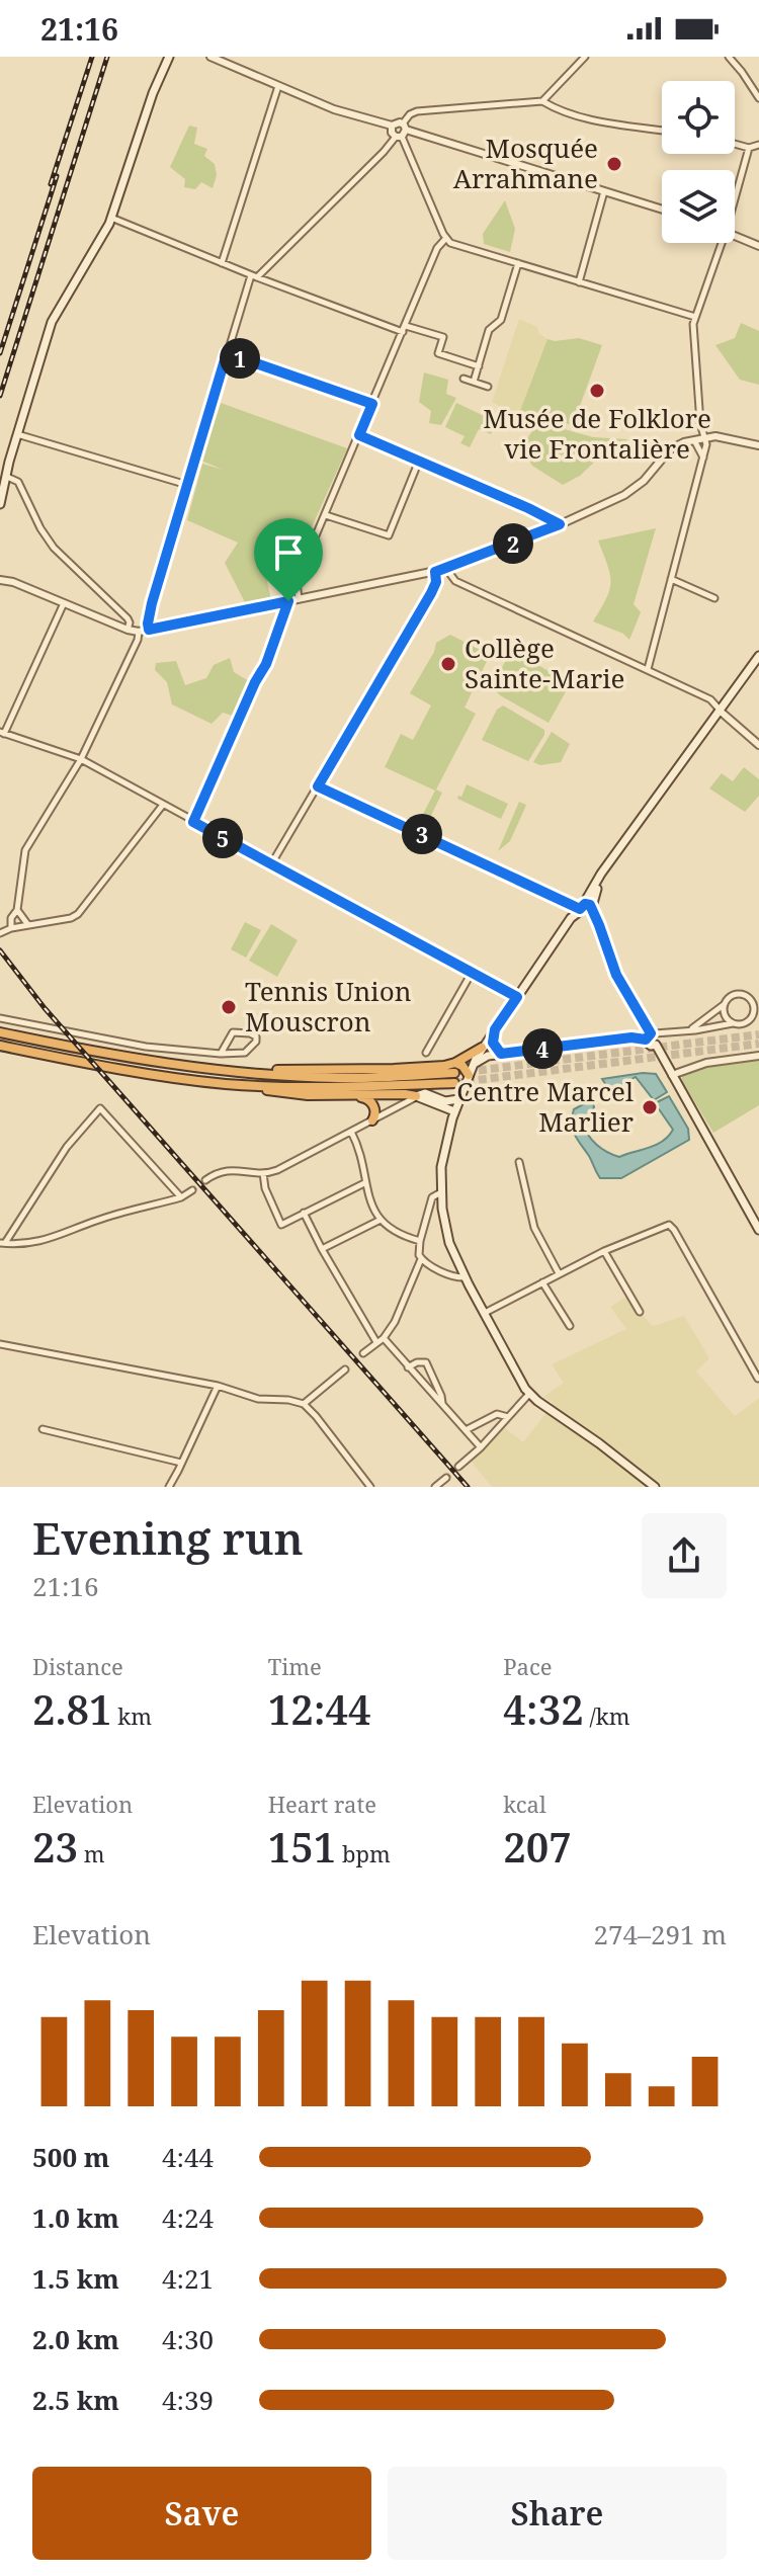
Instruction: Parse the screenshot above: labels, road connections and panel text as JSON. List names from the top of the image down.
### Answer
{
  "places": [
    "Mosquée Arrahmane",
    "Musée de Folklore vie Frontalière",
    "Collège Sainte-Marie",
    "Tennis Union Mouscron",
    "Centre Marcel Marlier"
  ],
  "page": {
    "status": "21:16",
    "pins": [
      "1",
      "2",
      "3",
      "5",
      "4"
    ],
    "heading": ["Evening run", "21:16"],
    "stats": [
      ["Distance", "2.81 km"],
      ["Time", "12:44"],
      ["Pace", "4:32 /km"],
      ["Elevation", "23 m"],
      ["Heart rate", "151 bpm"],
      ["kcal", "207"]
    ],
    "chart": ["Elevation", "274–291 m"],
    "list": [
      {
        "name": "500 m",
        "note": "4:44"
      },
      {
        "name": "1.0 km",
        "note": "4:24"
      },
      {
        "name": "1.5 km",
        "note": "4:21"
      },
      {
        "name": "2.0 km",
        "note": "4:30"
      },
      {
        "name": "2.5 km",
        "note": "4:39"
      }
    ],
    "buttons": ["Save", "Share"]
  }
}
